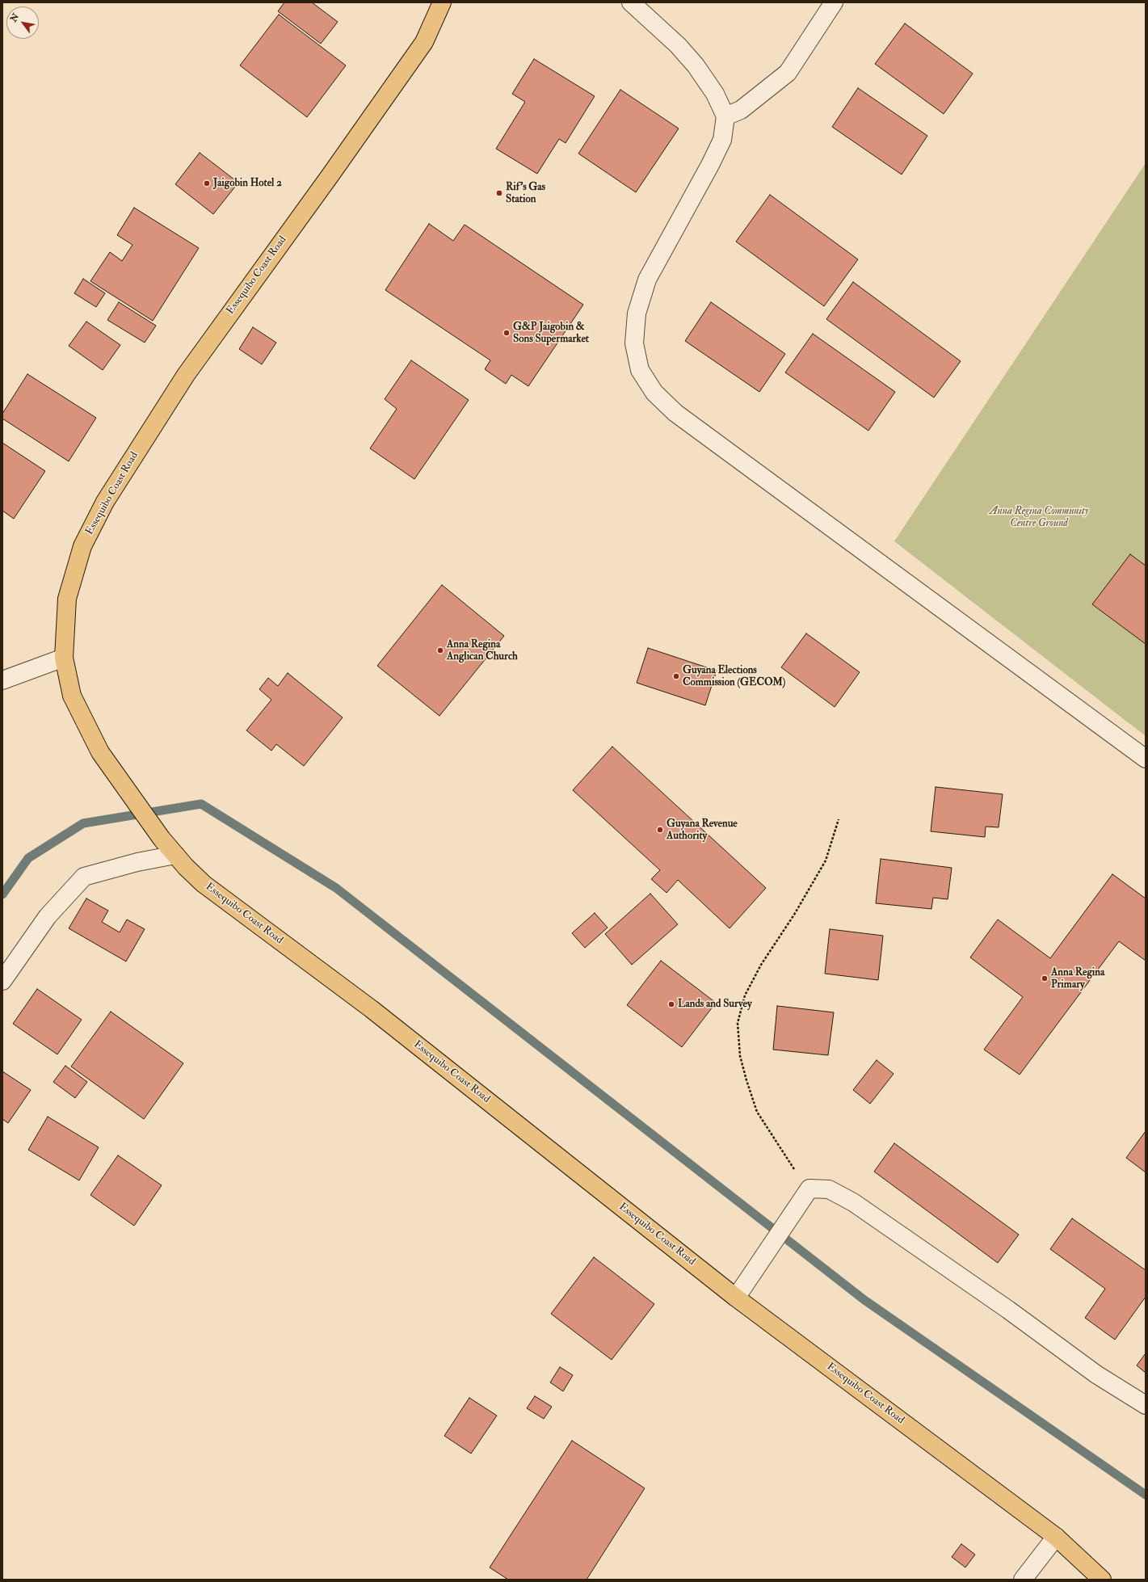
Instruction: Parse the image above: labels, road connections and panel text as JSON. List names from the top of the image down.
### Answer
{
  "streets": {
    "main road": ["Essequibo Coast Road"]
  },
  "parks": ["Anna Regina Community Centre Ground"],
  "places": [
    "Jaigobin Hotel 2",
    "Rif's Gas Station",
    "G&P Jaigobin & Sons Supermarket",
    "Anna Regina Anglican Church",
    "Guyana Elections Commission (GECOM)",
    "Guyana Revenue Authority",
    "Anna Regina Primary",
    "Lands and Survey"
  ],
  "north": "top left"
}
